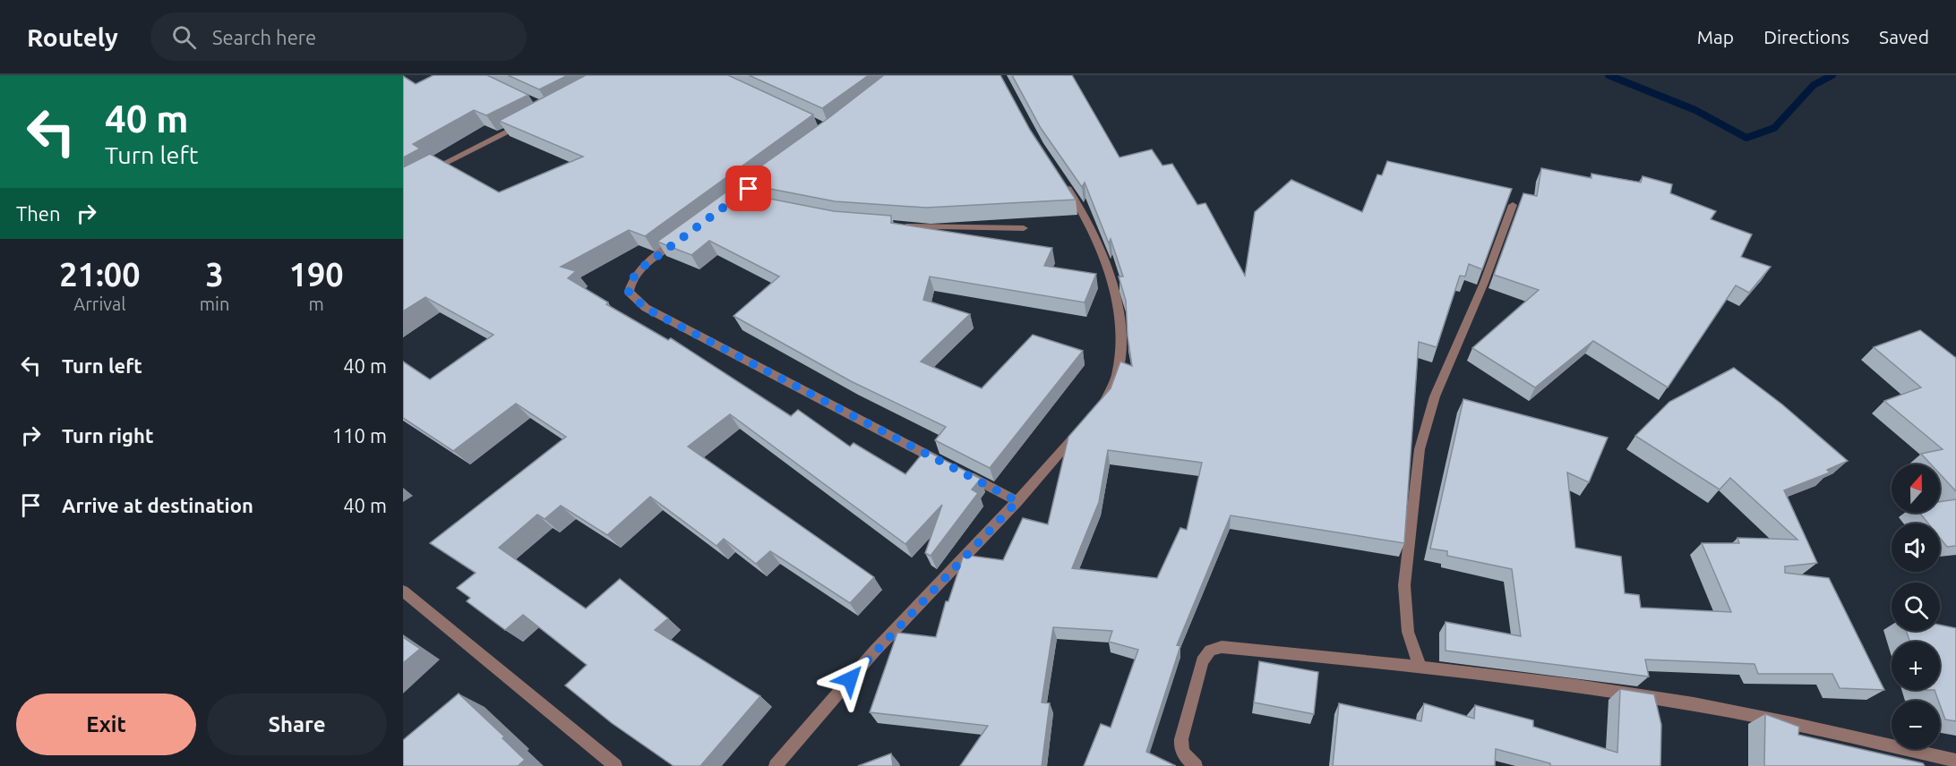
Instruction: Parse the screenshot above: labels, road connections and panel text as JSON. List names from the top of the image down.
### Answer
{
  "north": "top",
  "page": {
    "header": "Routely",
    "search": "Search here",
    "nav": ["Map", "Directions", "Saved"],
    "turn": ["40 m", "Turn left"],
    "then": "Then",
    "eta": [
      "21:00",
      "Arrival",
      "3",
      "min",
      "190",
      "m"
    ],
    "list": [
      {
        "name": "Turn left",
        "value": "40 m"
      },
      {
        "name": "Turn right",
        "value": "110 m"
      },
      {
        "name": "Arrive at destination",
        "value": "40 m"
      }
    ],
    "map_buttons": ["+", "−"],
    "buttons": ["Exit", "Share"]
  }
}
